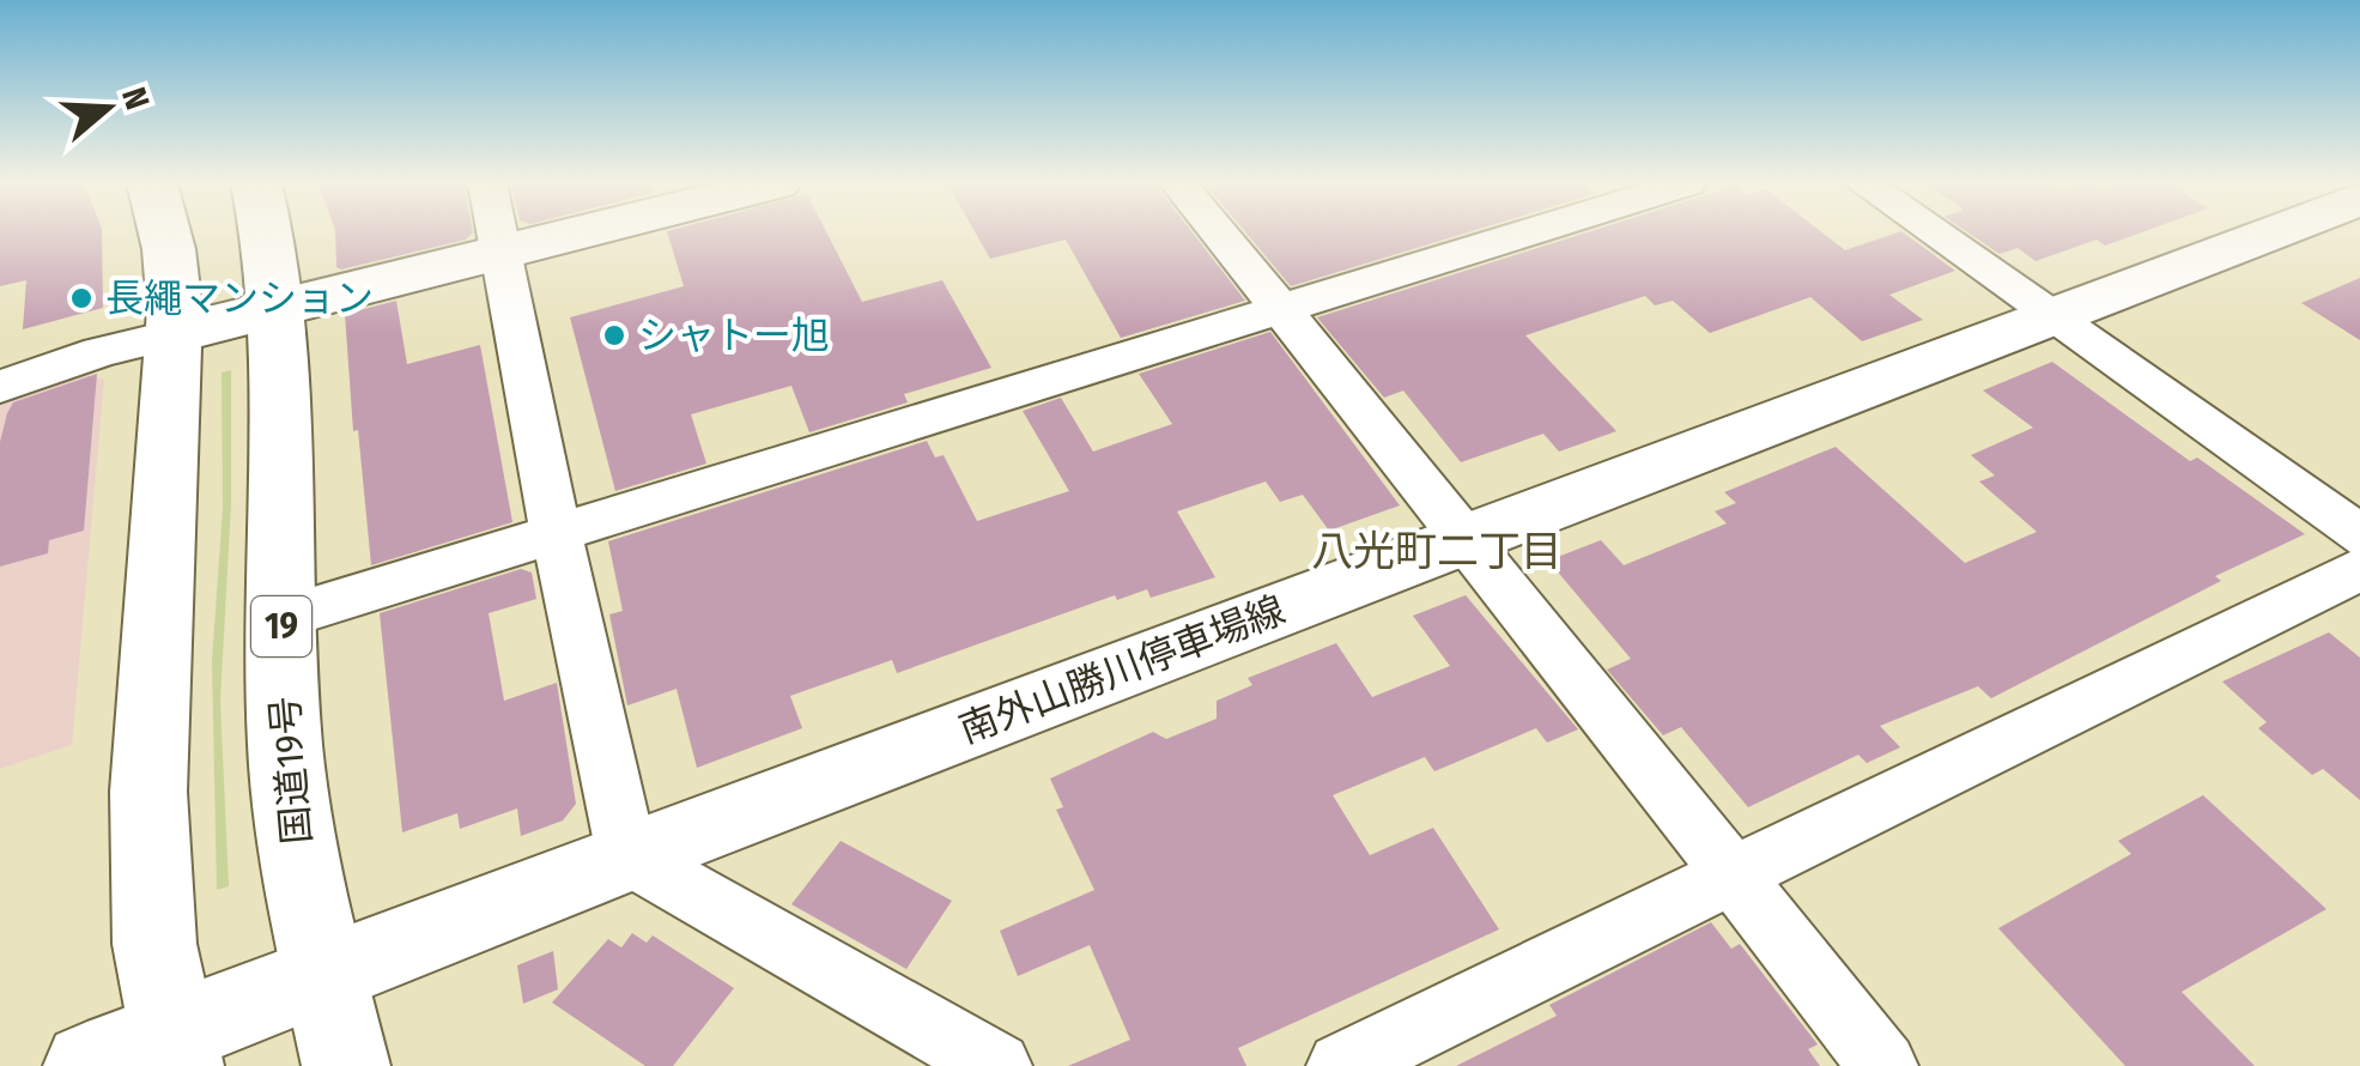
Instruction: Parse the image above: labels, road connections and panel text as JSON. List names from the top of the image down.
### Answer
{
  "streets": {
    "main road": ["19", "南外山勝川停車場線", "国道19号"]
  },
  "crossings": [
    ["南外山勝川停車場線", "国道19号"]
  ],
  "districts": ["八光町二丁目"],
  "places": ["長繩マンション", "シャトー旭"],
  "north": "right"
}
